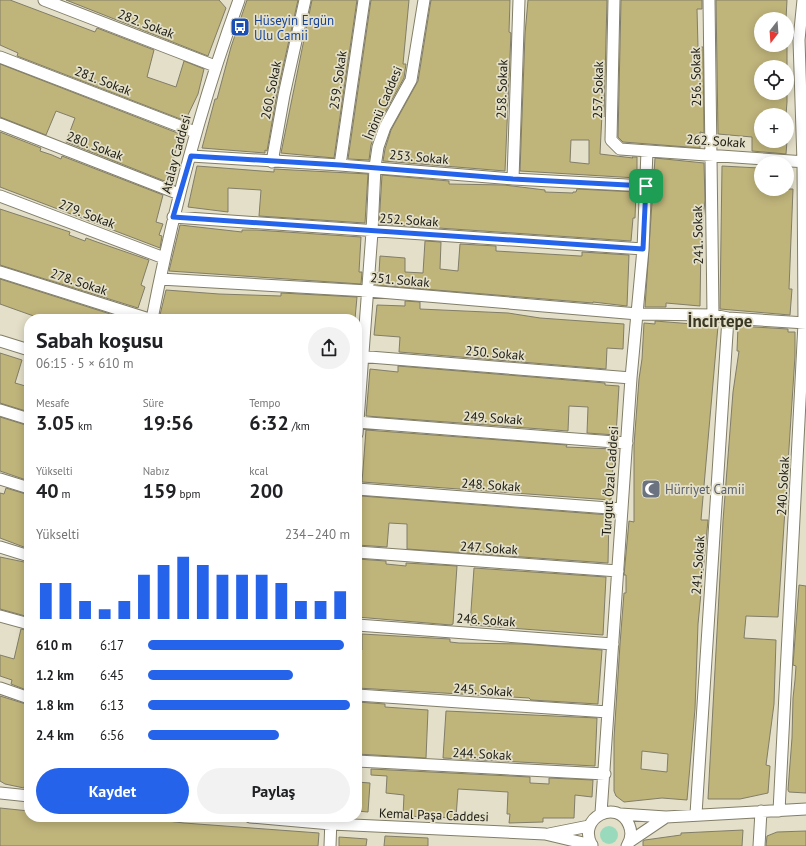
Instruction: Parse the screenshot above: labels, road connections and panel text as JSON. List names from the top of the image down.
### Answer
{
  "streets": {
    "street": [
      "282. Sokak",
      "256. Sokak",
      "259. Sokak",
      "281. Sokak",
      "258. Sokak",
      "260. Sokak",
      "257. Sokak",
      "İnönü Caddesi",
      "262. Sokak",
      "280. Sokak",
      "Atalay Caddesi",
      "253. Sokak",
      "279. Sokak",
      "252. Sokak",
      "241. Sokak",
      "251. Sokak",
      "278. Sokak",
      "250. Sokak",
      "249. Sokak",
      "Turgut Özal Caddesi",
      "248. Sokak",
      "240. Sokak",
      "247. Sokak",
      "246. Sokak",
      "245. Sokak",
      "244. Sokak",
      "Kemal Paşa Caddesi"
    ]
  },
  "crossings": [
    ["282. Sokak", "Atalay Caddesi"],
    ["256. Sokak", "262. Sokak"],
    ["256. Sokak", "241. Sokak"],
    ["259. Sokak", "253. Sokak"],
    ["281. Sokak", "Atalay Caddesi"],
    ["258. Sokak", "253. Sokak"],
    ["260. Sokak", "253. Sokak"],
    ["257. Sokak", "262. Sokak"],
    ["257. Sokak", "Turgut Özal Caddesi"],
    ["İnönü Caddesi", "253. Sokak"],
    ["İnönü Caddesi", "252. Sokak"],
    ["İnönü Caddesi", "251. Sokak"],
    ["262. Sokak", "241. Sokak"],
    ["262. Sokak", "Turgut Özal Caddesi"],
    ["262. Sokak", "240. Sokak"],
    ["280. Sokak", "Atalay Caddesi"],
    ["Atalay Caddesi", "253. Sokak"],
    ["Atalay Caddesi", "279. Sokak"],
    ["Atalay Caddesi", "252. Sokak"],
    ["Atalay Caddesi", "251. Sokak"],
    ["253. Sokak", "Turgut Özal Caddesi"],
    ["252. Sokak", "Turgut Özal Caddesi"],
    ["241. Sokak", "251. Sokak"],
    ["251. Sokak", "Turgut Özal Caddesi"],
    ["251. Sokak", "240. Sokak"],
    ["250. Sokak", "Turgut Özal Caddesi"],
    ["249. Sokak", "Turgut Özal Caddesi"],
    ["Turgut Özal Caddesi", "248. Sokak"],
    ["Turgut Özal Caddesi", "247. Sokak"],
    ["Turgut Özal Caddesi", "246. Sokak"],
    ["Turgut Özal Caddesi", "245. Sokak"],
    ["Turgut Özal Caddesi", "244. Sokak"]
  ],
  "districts": ["İncirtepe"],
  "places": {
    "bus stop": ["Hüseyin Ergün Ulu Camii"],
    "mosque": ["Hürriyet Camii"]
  },
  "north": "bottom",
  "page": {
    "map_buttons": ["+", "−"],
    "heading": ["Sabah koşusu", "06:15 · 5 × 610 m"],
    "stats": [
      ["Mesafe", "3.05 km"],
      ["Süre", "19:56"],
      ["Tempo", "6:32 /km"],
      ["Yükselti", "40 m"],
      ["Nabız", "159 bpm"],
      ["kcal", "200"]
    ],
    "chart": ["Yükselti", "234–240 m"],
    "list": [
      {
        "name": "610 m",
        "note": "6:17"
      },
      {
        "name": "1.2 km",
        "note": "6:45"
      },
      {
        "name": "1.8 km",
        "note": "6:13"
      },
      {
        "name": "2.4 km",
        "note": "6:56"
      }
    ],
    "buttons": ["Kaydet", "Paylaş"]
  }
}
